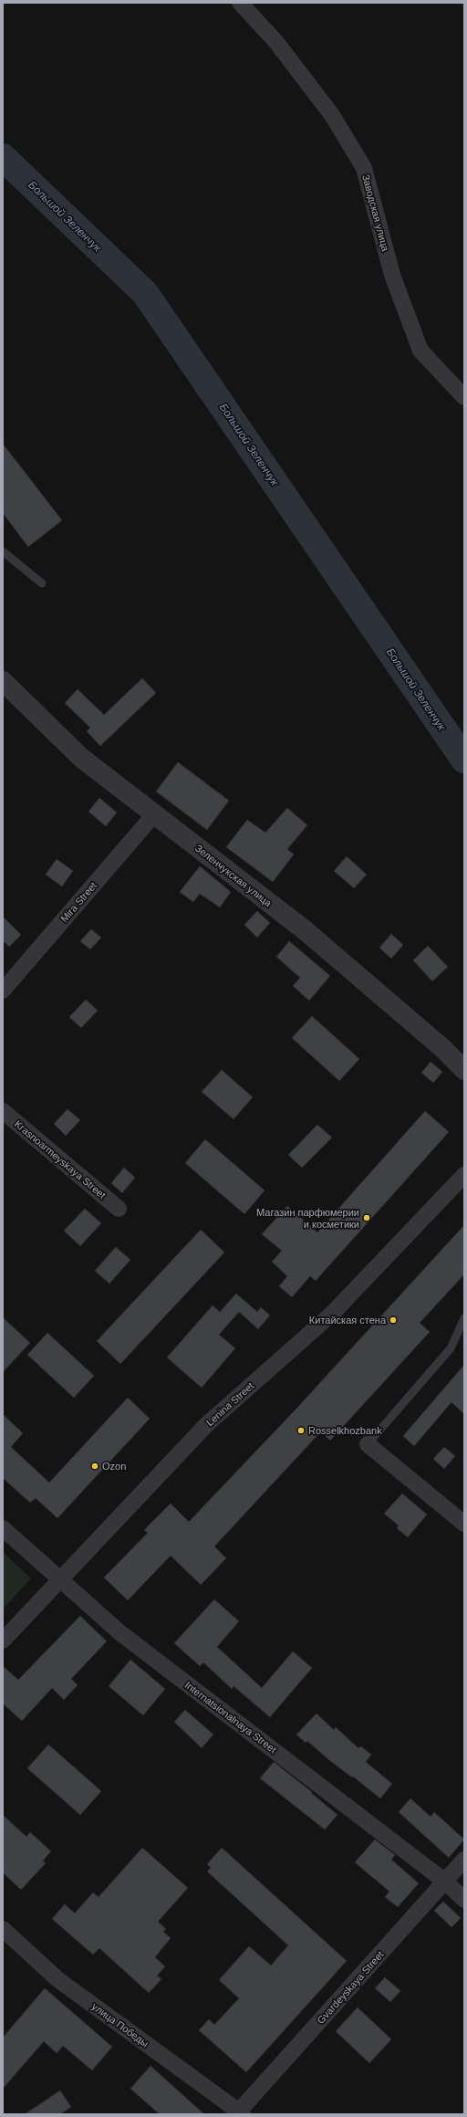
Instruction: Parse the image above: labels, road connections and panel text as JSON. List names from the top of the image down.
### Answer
{
  "streets": {
    "street": [
      "Заводская улица",
      "Зеленчукская улица",
      "Mira Street",
      "Krasnoarmeyskaya Street",
      "Lenina Street",
      "Internatsionalnaya Street",
      "Gvardeyskaya Street",
      "улица Победы"
    ]
  },
  "crossings": [
    ["Зеленчукская улица", "Mira Street"],
    ["Lenina Street", "Internatsionalnaya Street"],
    ["Internatsionalnaya Street", "Gvardeyskaya Street"],
    ["Gvardeyskaya Street", "улица Победы"]
  ],
  "water": ["Большой Зеленчук"],
  "places": [
    "Магазин парфюмерии и косметики",
    "Китайская стена",
    "Rosselkhozbank",
    "Ozon"
  ]
}
